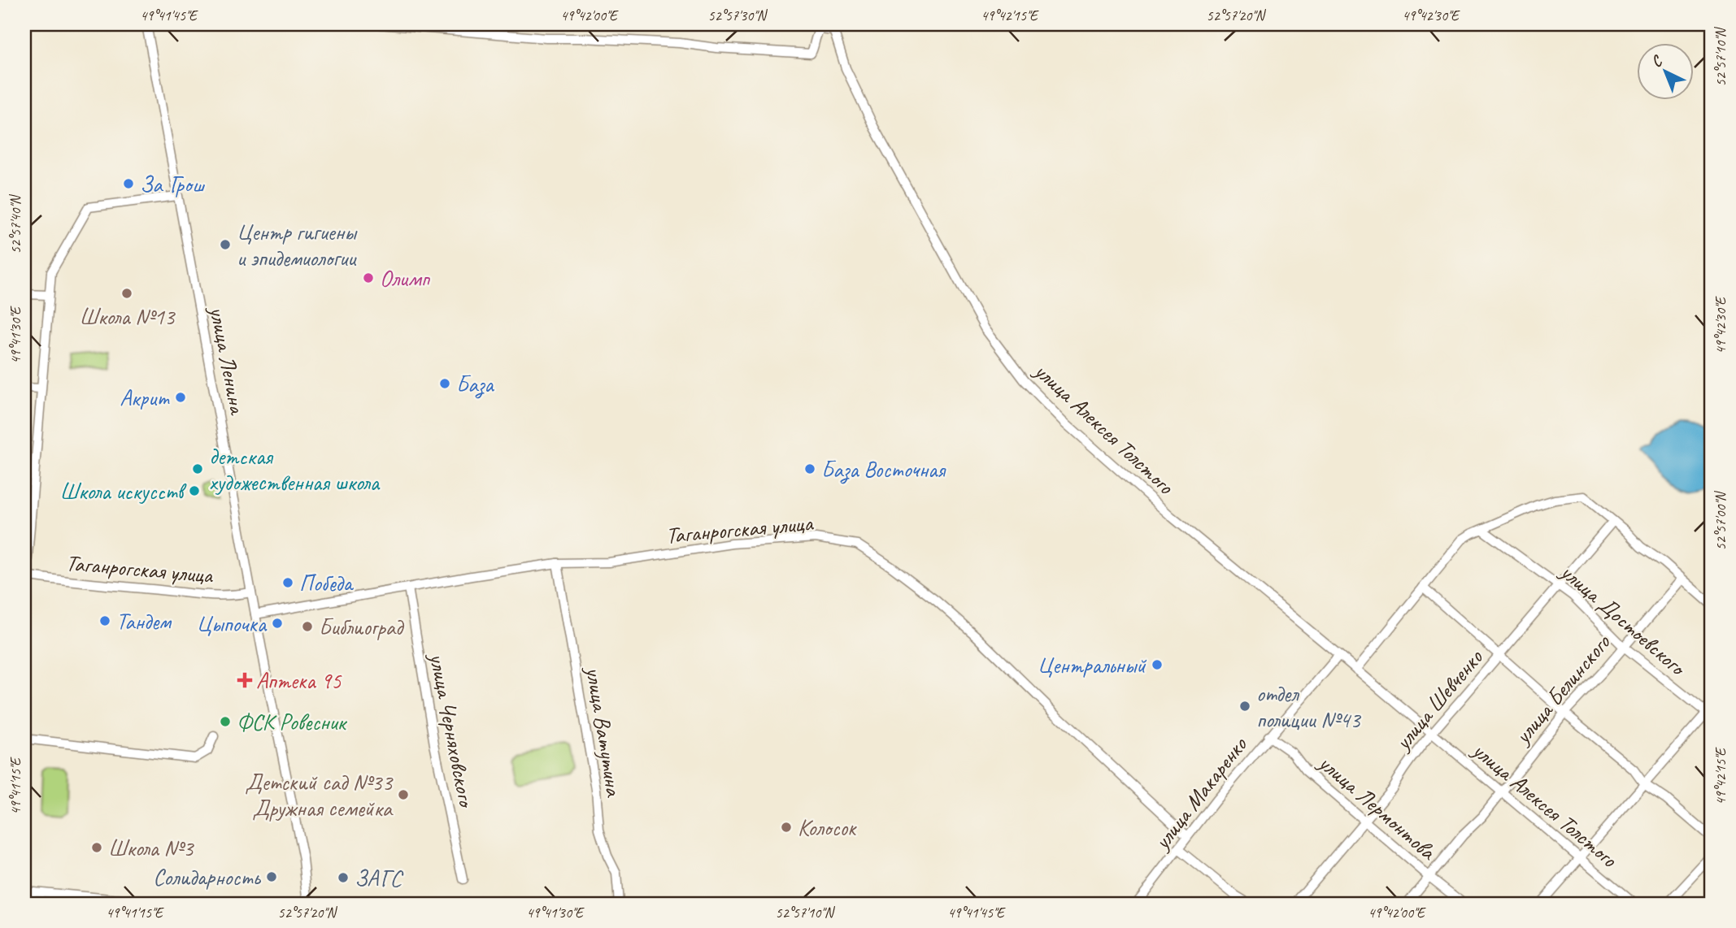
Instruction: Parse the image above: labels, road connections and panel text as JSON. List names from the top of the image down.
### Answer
{
  "streets": {
    "street": [
      "улица Ленина",
      "улица Алексея Толстого",
      "Таганрогская улица",
      "улица Достоевского",
      "улица Белинского",
      "улица Шевченко",
      "улица Черняховского",
      "улица Ватутина",
      "улица Макаренко",
      "улица Лермонтова"
    ]
  },
  "crossings": [
    ["улица Ленина", "Таганрогская улица"],
    ["улица Алексея Толстого", "улица Белинского"],
    ["улица Алексея Толстого", "улица Шевченко"],
    ["улица Алексея Толстого", "улица Макаренко"],
    ["Таганрогская улица", "улица Черняховского"],
    ["Таганрогская улица", "улица Ватутина"],
    ["Таганрогская улица", "улица Макаренко"],
    ["улица Достоевского", "улица Белинского"],
    ["улица Достоевского", "улица Шевченко"],
    ["улица Белинского", "улица Лермонтова"],
    ["улица Шевченко", "улица Лермонтова"],
    ["улица Макаренко", "улица Лермонтова"]
  ],
  "places": {
    "other": [
      "За Грош",
      "Центр гигиены и эпидемиологии",
      "Олимп",
      "Школа №13",
      "База",
      "Акрит",
      "детская художественная школа",
      "База Восточная",
      "Школа искусств",
      "Победа",
      "Тандем",
      "Цыпочка",
      "Библиоград",
      "Центральный",
      "отдел полиции №43",
      "ФСК Ровесник",
      "Детский сад №33 Дружная семейка",
      "Колосок",
      "Школа №3",
      "Солидарность",
      "ЗАГС"
    ],
    "health": ["Аптека 95"]
  },
  "north": "top left",
  "coordinates": [
    "49°41'45\"E",
    "49°42'00\"E",
    "52°57'30\"N",
    "49°42'15\"E",
    "52°57'20\"N",
    "49°42'30\"E",
    "52°57'10\"N",
    "52°57'40\"N",
    "49°41'30\"E",
    "52°57'00\"N",
    "49°41'15\"E"
  ]
}
